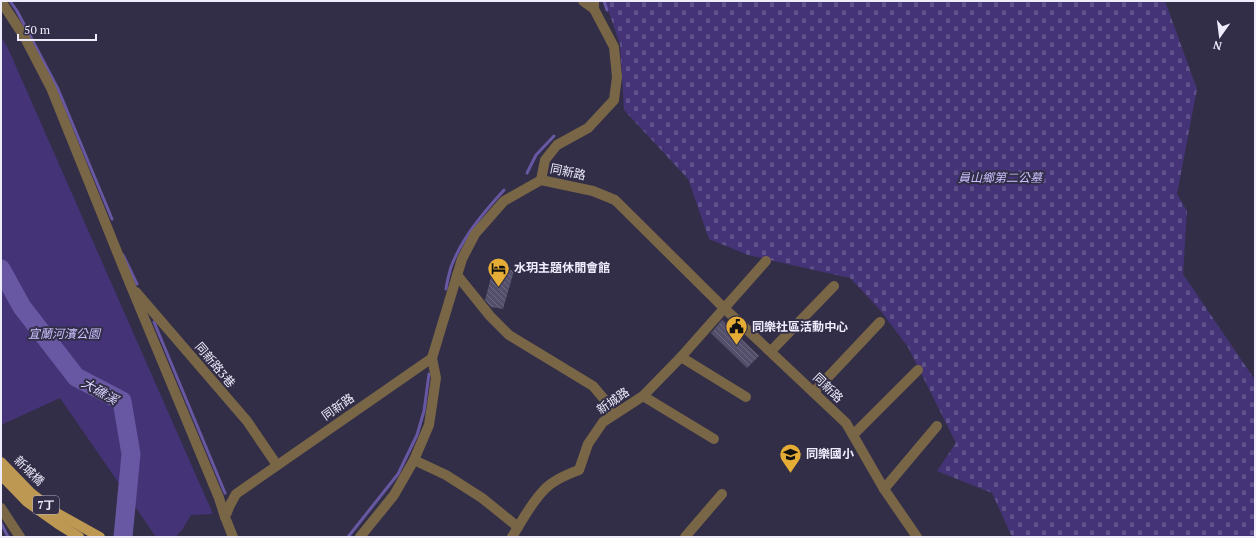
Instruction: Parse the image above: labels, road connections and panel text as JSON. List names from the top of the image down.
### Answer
{
  "streets": {
    "main road": ["新城橋", "7丁"],
    "street": ["同新路", "同新路3巷", "新城路"]
  },
  "crossings": [
    ["同新路", "同新路3巷"],
    ["同新路", "新城路"]
  ],
  "water": ["大礁溪"],
  "parks": ["員山鄉第二公墓", "宜蘭河濱公園"],
  "places": {
    "hotel": ["水玥主題休閒會館"],
    "public building": ["同樂社區活動中心"],
    "school or university": ["同樂國小"]
  },
  "scale_bar": "50 m",
  "north": "bottom"
}
